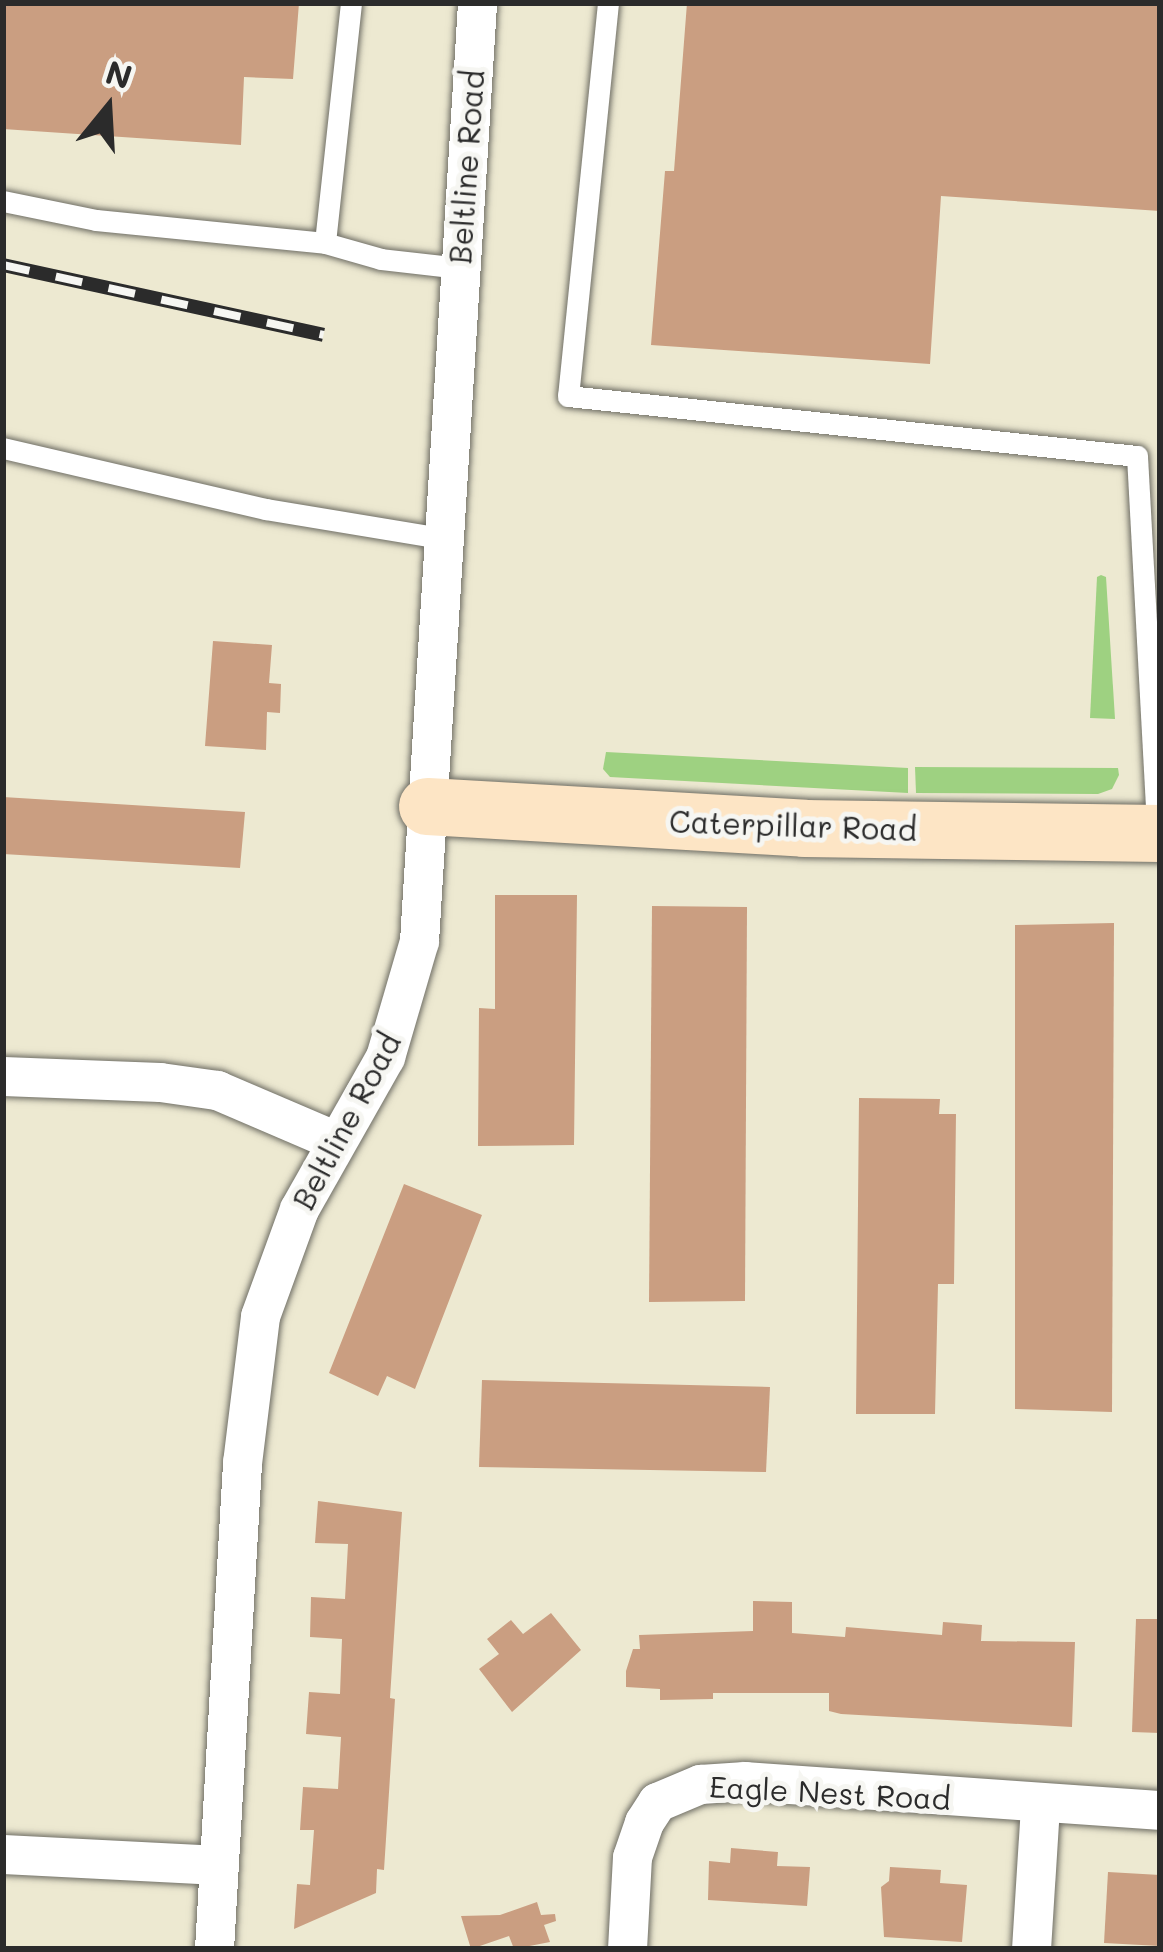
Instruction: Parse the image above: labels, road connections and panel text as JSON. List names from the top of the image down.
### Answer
{
  "streets": {
    "street": ["Beltline Road", "Caterpillar Road", "Eagle Nest Road"]
  },
  "crossings": [
    ["Beltline Road", "Caterpillar Road"]
  ],
  "north": "top"
}
